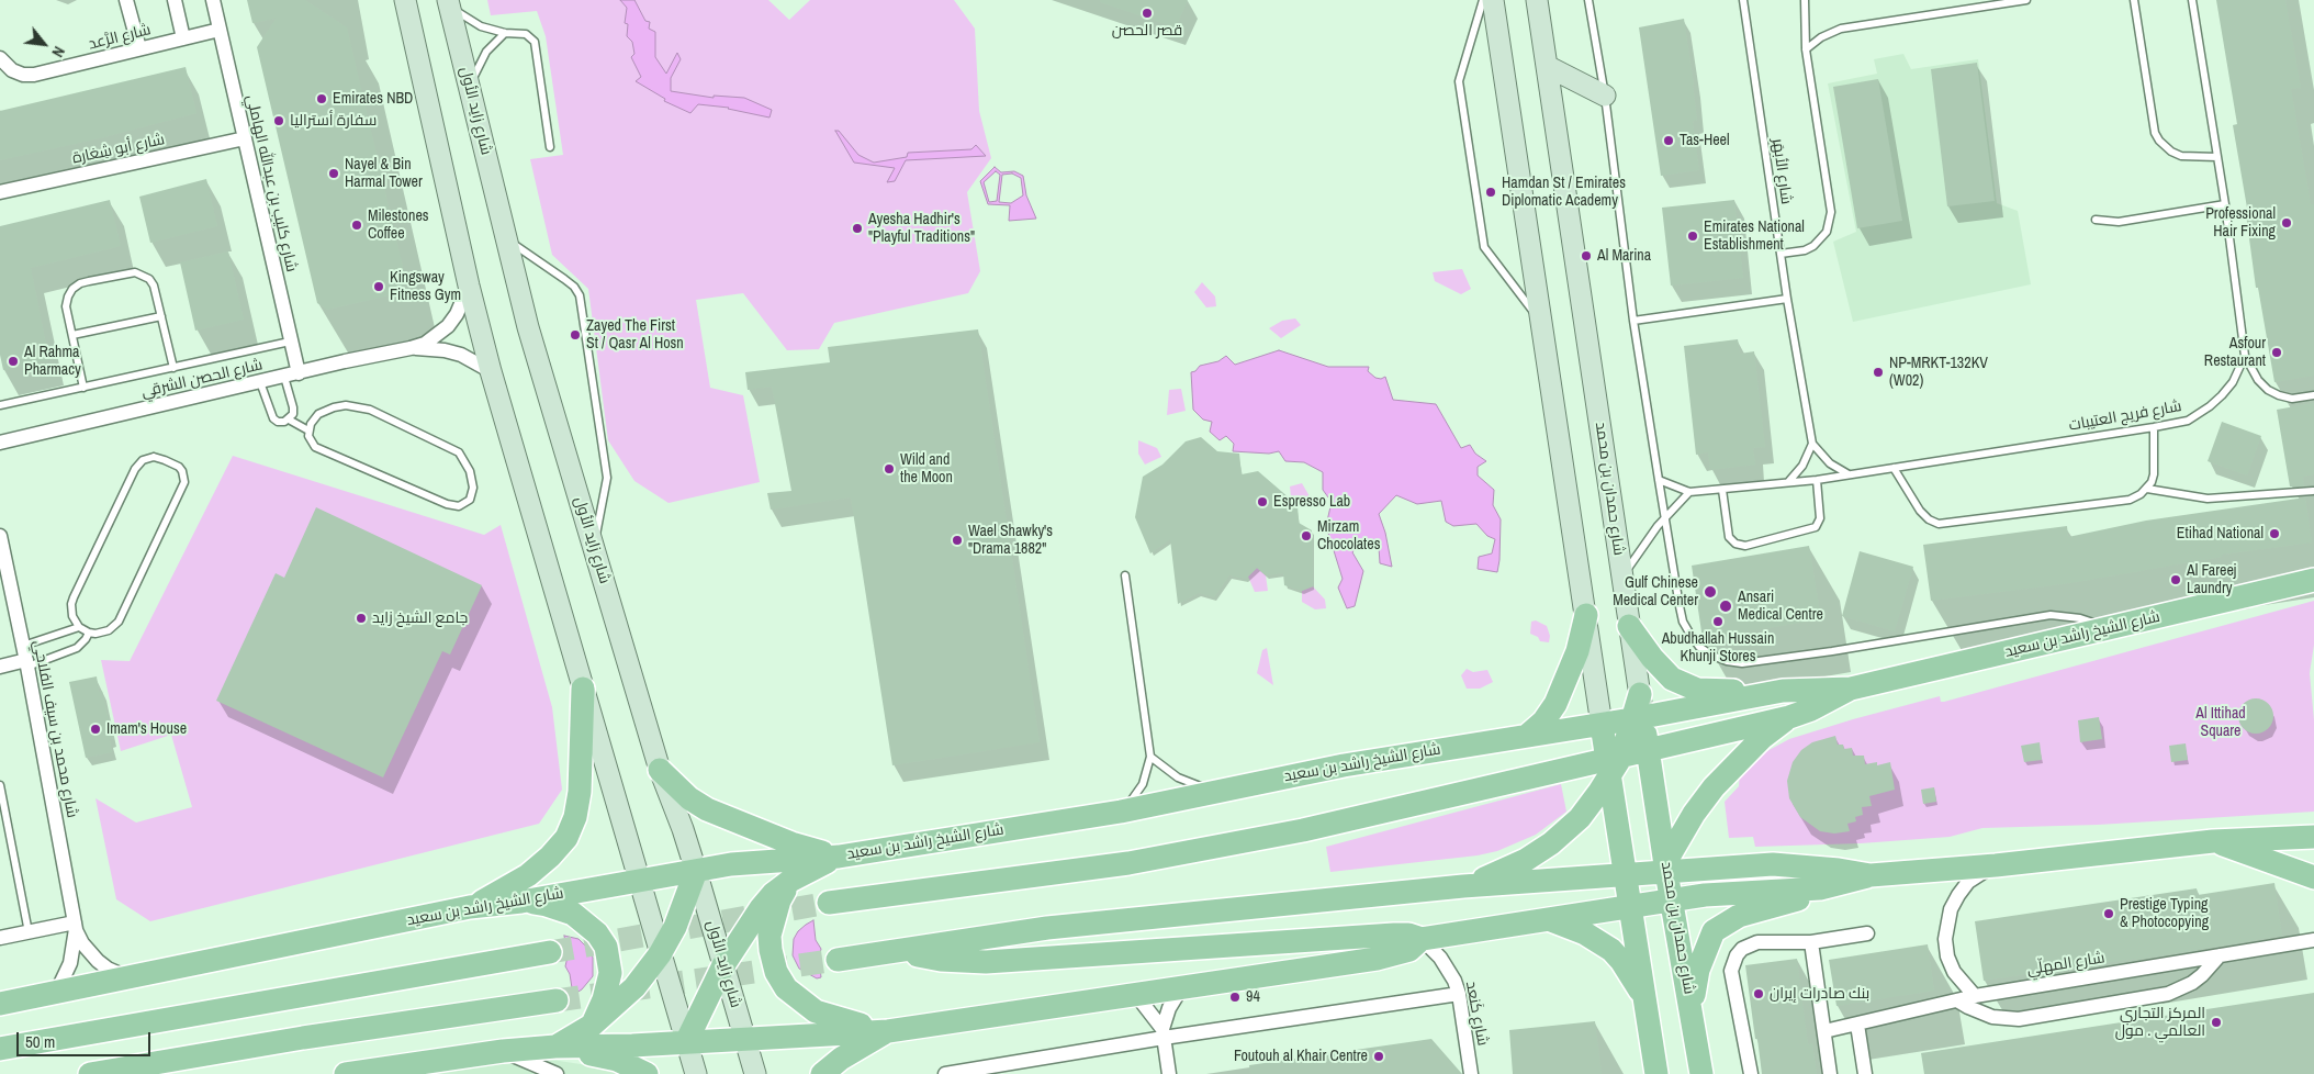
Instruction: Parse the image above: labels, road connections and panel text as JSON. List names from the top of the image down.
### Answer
{
  "streets": {
    "main road": ["شارع زايد الأول", "شارع حمدان بن محمد", "شارع الشيخ راشد بن سعيد"],
    "street": [
      "شارع الرَّعد",
      "شارع أبو شِغارة",
      "شارع كليب بن عبدالله الهاملي",
      "شارع الحصن الشرقي",
      "شارع محمد بن سيف الفلاحي",
      "شارع المهلّي",
      "شارع كَنعد"
    ],
    "lane": ["شارع الأبهَر", "شارع فريج العتيبات"]
  },
  "crossings": [
    ["شارع الرَّعد", "شارع كليب بن عبدالله الهاملي"],
    ["شارع زايد الأول", "شارع الشيخ راشد بن سعيد"],
    ["شارع أبو شِغارة", "شارع كليب بن عبدالله الهاملي"],
    ["شارع كليب بن عبدالله الهاملي", "شارع الحصن الشرقي"],
    ["شارع حمدان بن محمد", "شارع الشيخ راشد بن سعيد"],
    ["شارع الشيخ راشد بن سعيد", "شارع محمد بن سيف الفلاحي"]
  ],
  "parks": ["Al Ittihad Square"],
  "places": [
    "قصر الحصن",
    "Emirates NBD",
    "سفارة أستراليا",
    "Tas-Heel",
    "Nayel & Bin Harmal Tower",
    "Hamdan St / Emirates Diplomatic Academy",
    "Professional Hair Fixing",
    "Milestones Coffee",
    "Ayesha Hadhir's \"Playful Traditions\"",
    "Emirates National Establishment",
    "Al Marina",
    "Kingsway Fitness Gym",
    "Zayed The First St / Qasr Al Hosn",
    "Asfour Restaurant",
    "Al Rahma Pharmacy",
    "NP-MRKT-132KV (W02)",
    "Wild and the Moon",
    "Espresso Lab",
    "Etihad National",
    "Mirzam Chocolates",
    "Wael Shawky's \"Drama 1882\"",
    "Al Fareej Laundry",
    "Gulf Chinese Medical Center",
    "Ansari Medical Centre",
    "جامع الشيخ زايد",
    "Abudhallah Hussain Khunji Stores",
    "Imam's House",
    "Prestige Typing & Photocopying",
    "بنك صادرات إيران",
    "94",
    "المركز التجاري العالمي . مول",
    "Foutouh al Khair Centre"
  ],
  "scale_bar": "50 m",
  "north": "bottom right"
}
